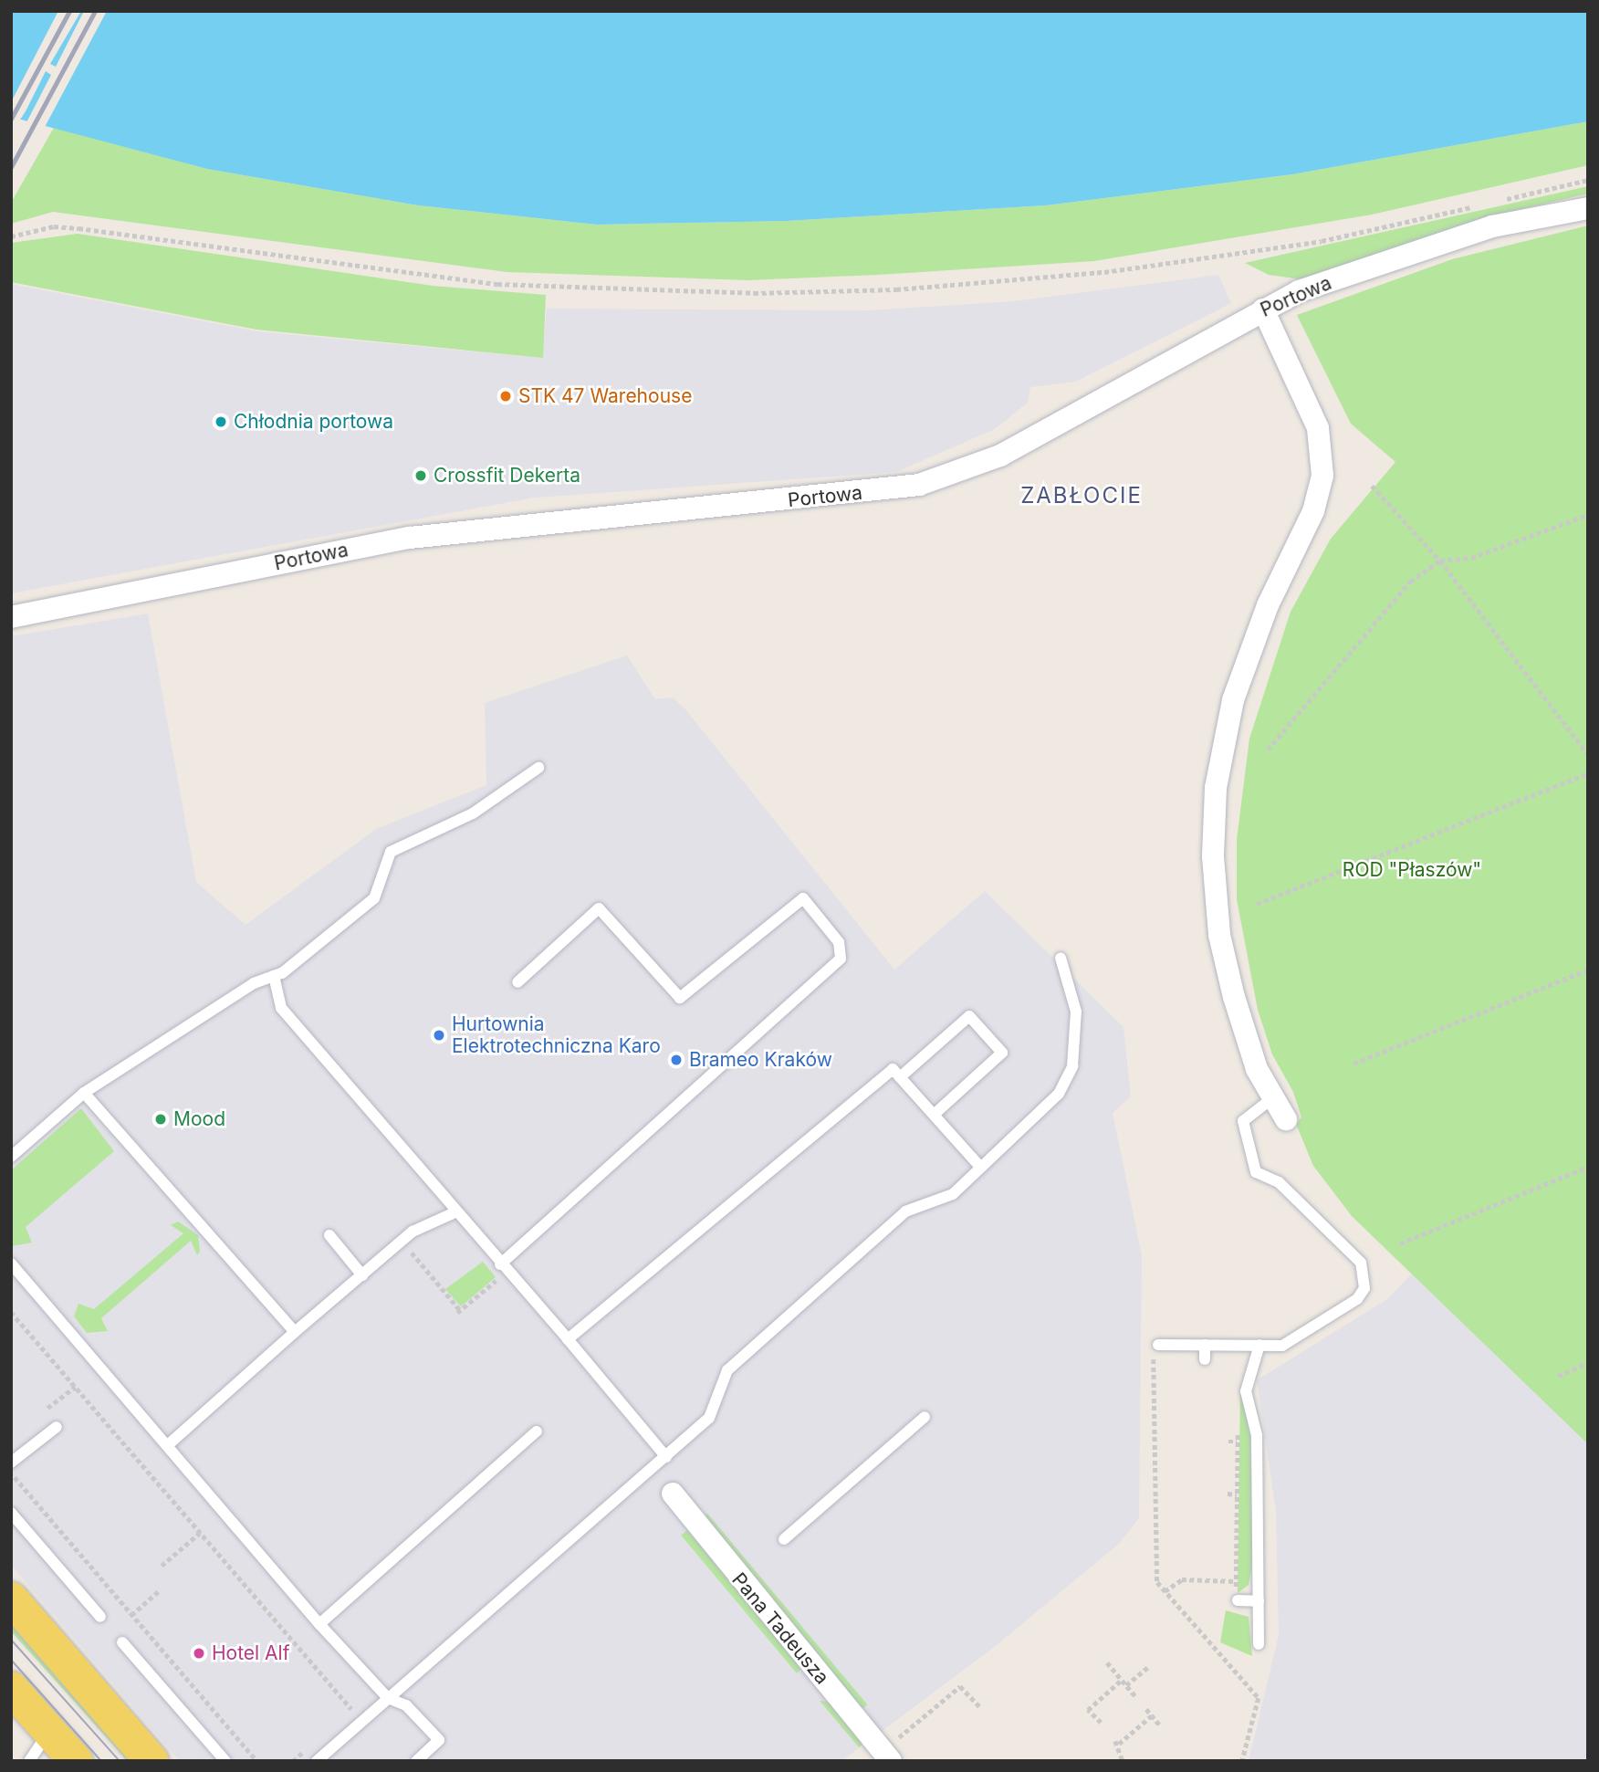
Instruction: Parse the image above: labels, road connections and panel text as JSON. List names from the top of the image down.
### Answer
{
  "streets": {
    "street": ["Portowa", "Pana Tadeusza"]
  },
  "districts": ["ZABŁOCIE"],
  "parks": ["ROD \"Płaszów\""],
  "places": [
    "STK 47 Warehouse",
    "Chłodnia portowa",
    "Crossfit Dekerta",
    "Hurtownia Elektrotechniczna Karo",
    "Brameo Kraków",
    "Mood",
    "Hotel Alf"
  ]
}
